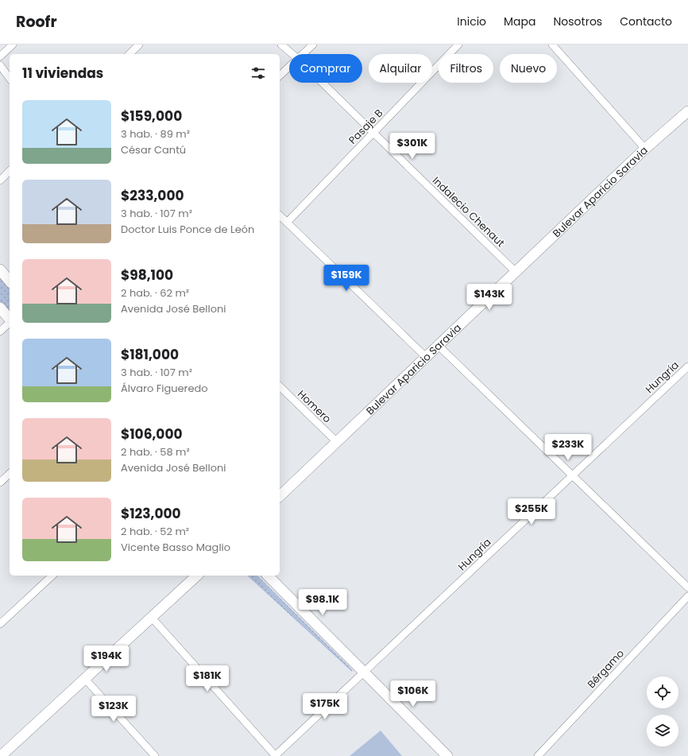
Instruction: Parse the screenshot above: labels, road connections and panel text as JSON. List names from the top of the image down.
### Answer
{
  "streets": {
    "street": [
      "Pasaje B",
      "Bulevar Aparicio Saravia",
      "Indalecio Chenaut",
      "Hungría",
      "Homero",
      "Bérgamo"
    ]
  },
  "crossings": [
    ["Pasaje B", "Indalecio Chenaut"],
    ["Bulevar Aparicio Saravia", "Indalecio Chenaut"],
    ["Bulevar Aparicio Saravia", "Homero"]
  ],
  "page": {
    "header": "Roofr",
    "nav": [
      "Inicio",
      "Mapa",
      "Nosotros",
      "Contacto"
    ],
    "chip": [
      "Comprar",
      "Alquilar",
      "Filtros",
      "Nuevo"
    ],
    "heading": "11 viviendas",
    "list": [
      {
        "name": "$159,000",
        "note": "3 hab. · 89 m² · César Cantú"
      },
      {
        "name": "$233,000",
        "note": "3 hab. · 107 m² · Doctor Luis Ponce de León"
      },
      {
        "name": "$98,100",
        "note": "2 hab. · 62 m² · Avenida José Belloni"
      },
      {
        "name": "$181,000",
        "note": "3 hab. · 107 m² · Álvaro Figueredo"
      },
      {
        "name": "$106,000",
        "note": "2 hab. · 58 m² · Avenida José Belloni"
      },
      {
        "name": "$123,000",
        "note": "2 hab. · 52 m² · Vicente Basso Maglio"
      }
    ],
    "price": [
      "$301K",
      "$159K",
      "$143K",
      "$233K",
      "$255K",
      "$98.1K",
      "$194K",
      "$181K",
      "$106K",
      "$175K",
      "$123K"
    ]
  }
}
